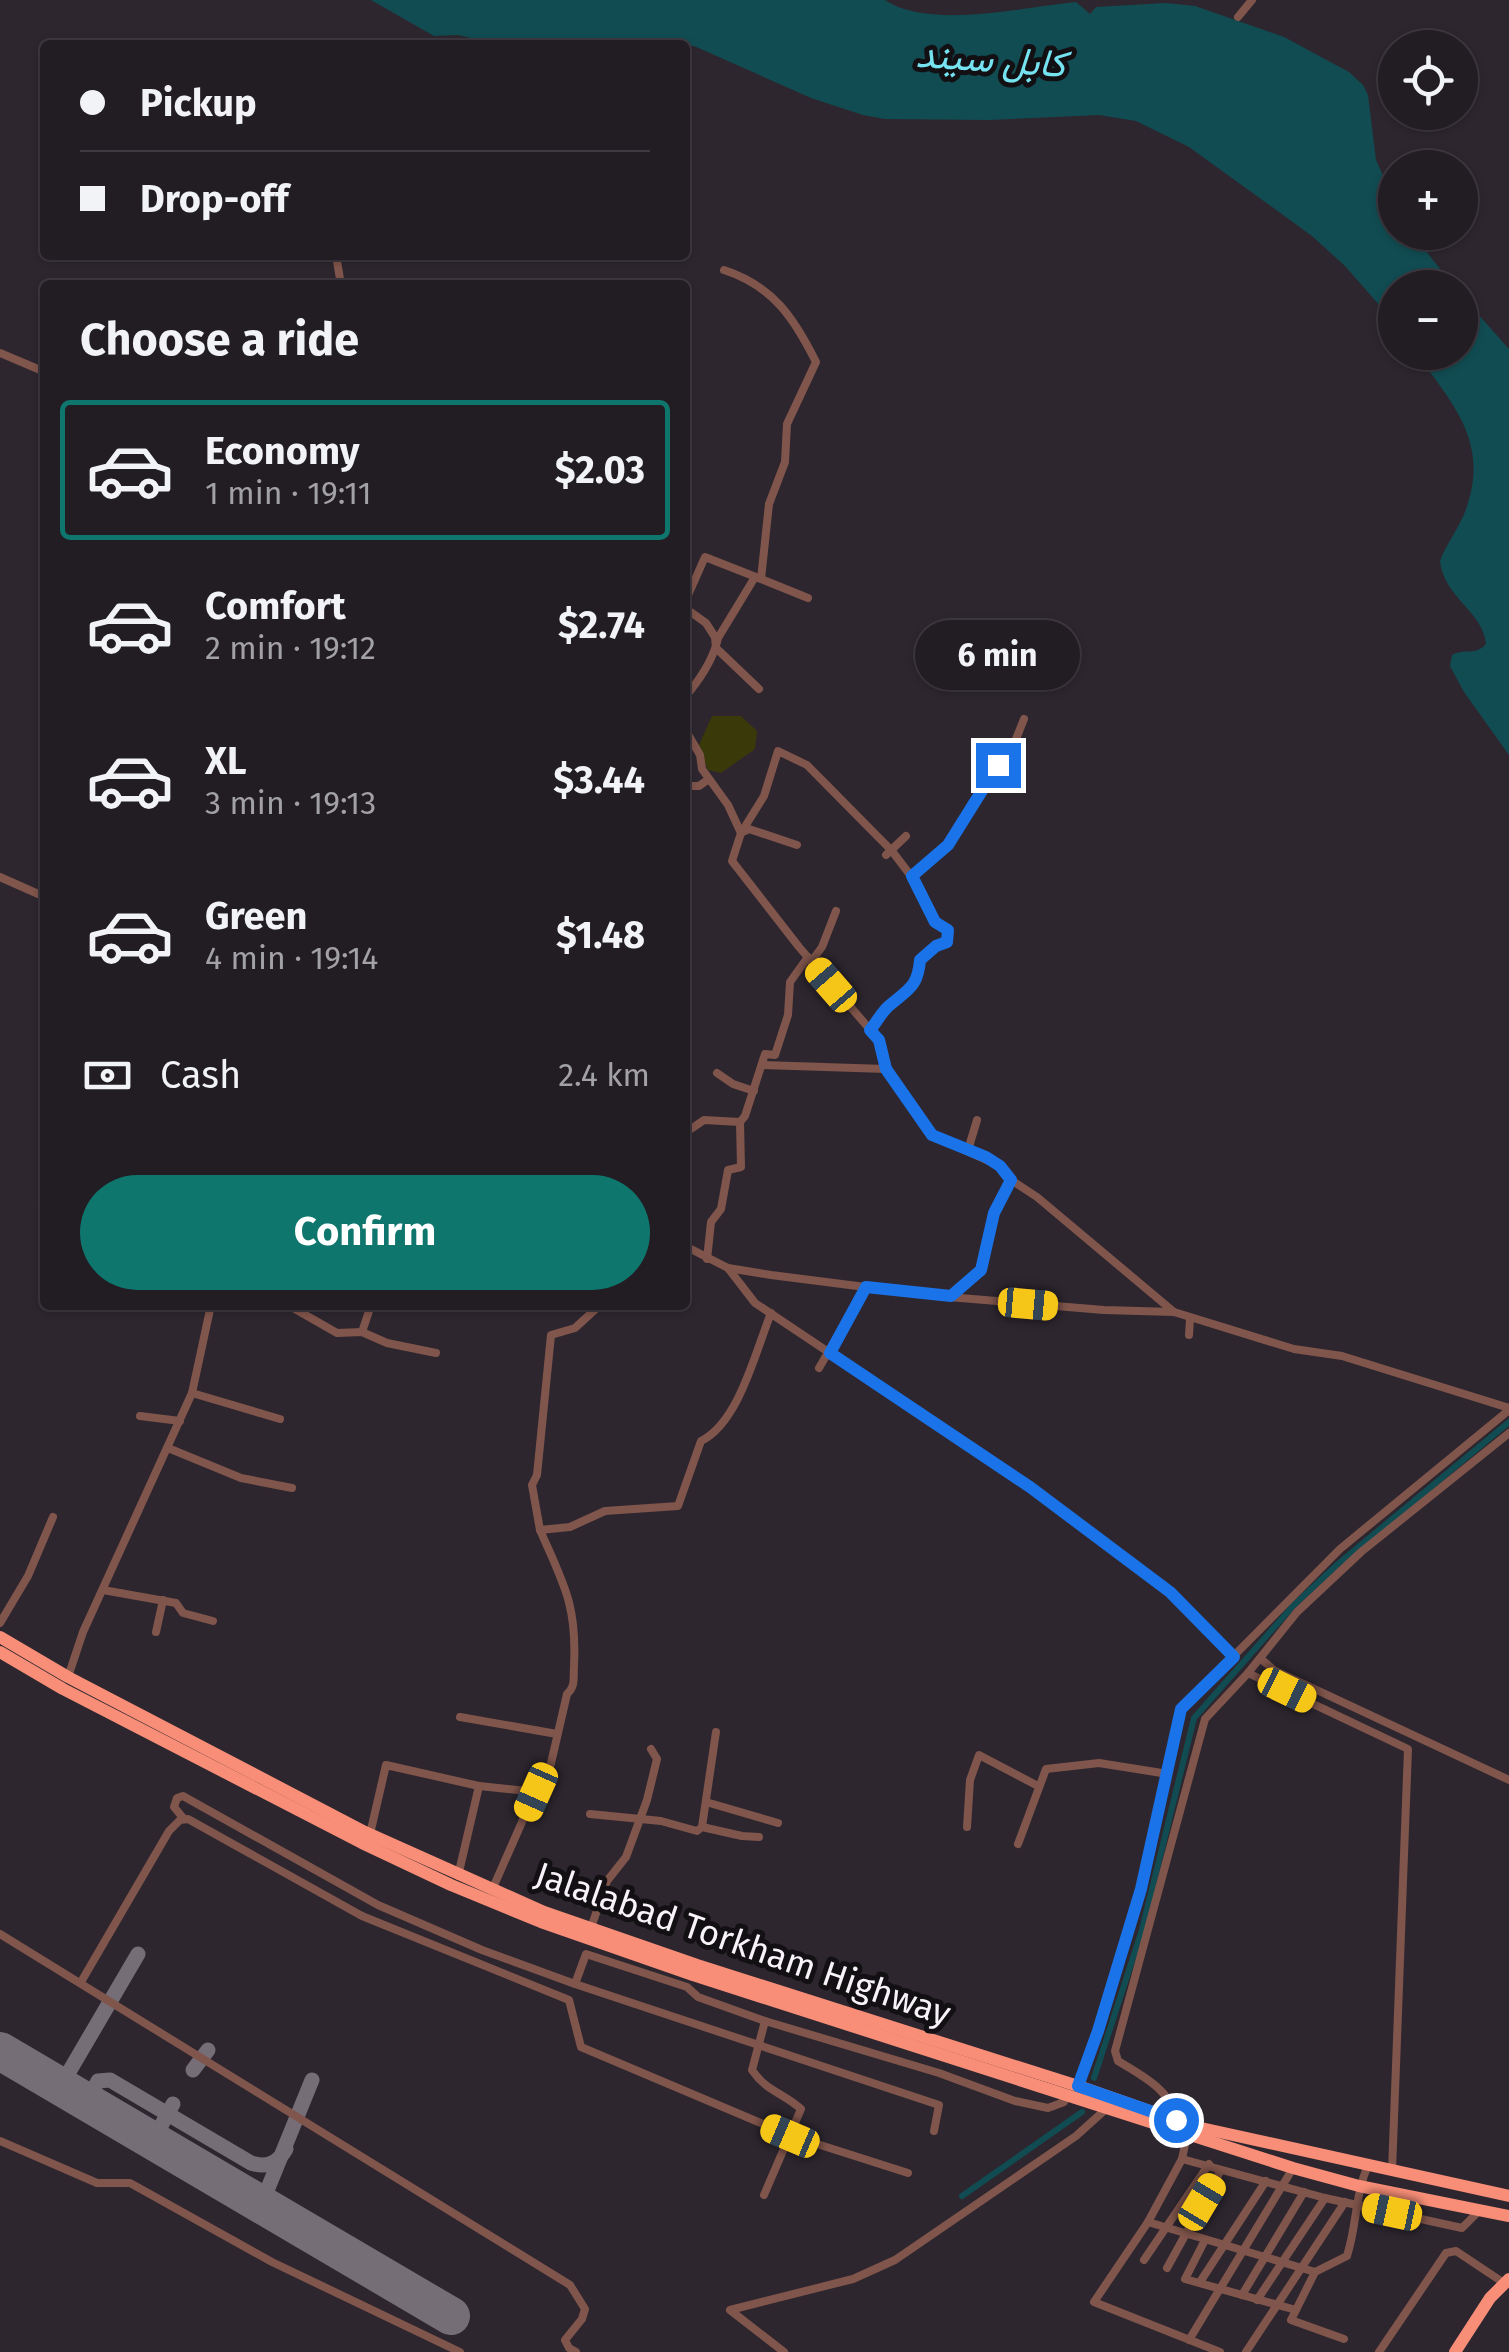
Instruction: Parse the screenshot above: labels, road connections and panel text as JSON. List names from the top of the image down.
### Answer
{
  "streets": {
    "highway": ["Jalalabad Torkham Highway"]
  },
  "water": ["کابل سيند"],
  "page": {
    "map_buttons": ["+", "−"],
    "banner": ["Pickup", "Drop-off"],
    "heading": "Choose a ride",
    "list": [
      {
        "name": "Economy",
        "note": "1 min · 19:11",
        "value": "$2.03"
      },
      {
        "name": "Comfort",
        "note": "2 min · 19:12",
        "value": "$2.74"
      },
      {
        "name": "XL",
        "note": "3 min · 19:13",
        "value": "$3.44"
      },
      {
        "name": "Green",
        "note": "4 min · 19:14",
        "value": "$1.48"
      }
    ],
    "bubble": "6 min",
    "pay": ["Cash", "2.4 km"],
    "buttons": "Confirm"
  }
}
